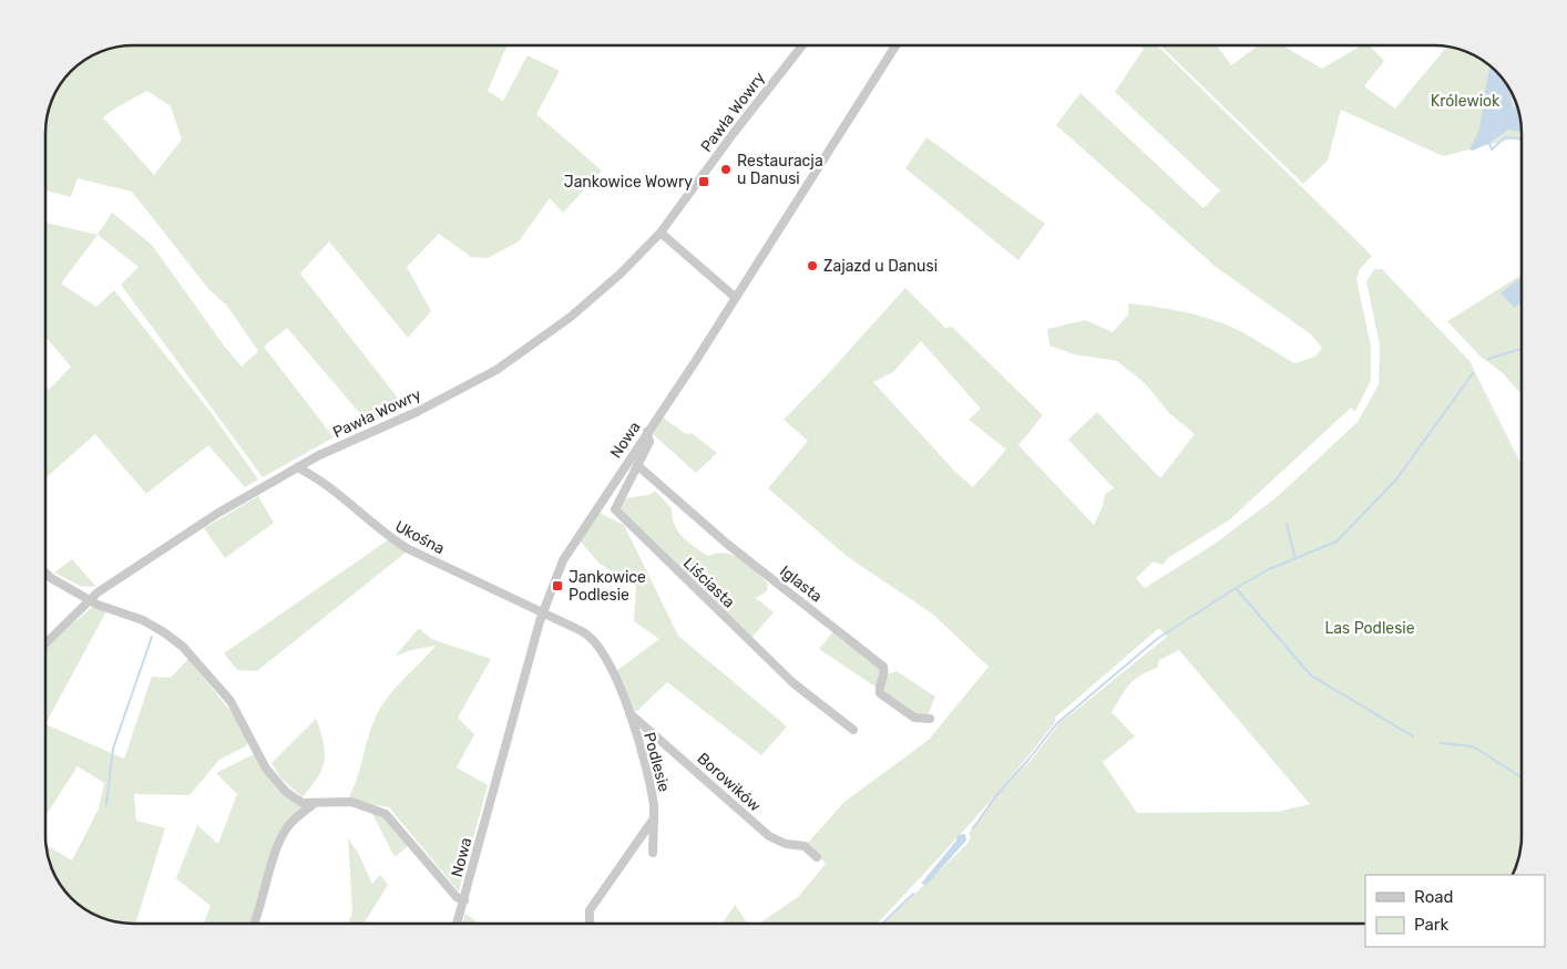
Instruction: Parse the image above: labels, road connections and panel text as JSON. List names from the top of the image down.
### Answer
{
  "streets": {
    "street": [
      "Pawła Wowry",
      "Nowa",
      "Ukośna",
      "Liściasta",
      "Iglasta",
      "Podlesie",
      "Borowików"
    ]
  },
  "crossings": [
    ["Pawła Wowry", "Ukośna"],
    ["Nowa", "Ukośna"],
    ["Nowa", "Liściasta"],
    ["Nowa", "Podlesie"],
    ["Ukośna", "Podlesie"],
    ["Liściasta", "Iglasta"],
    ["Podlesie", "Borowików"]
  ],
  "parks": ["Królewiok", "Las Podlesie"],
  "places": {
    "other": ["Restauracja u Danusi", "Zajazd u Danusi"],
    "transit": ["Jankowice Wowry", "Jankowice Podlesie"]
  },
  "legend": ["Road", "Park"]
}
